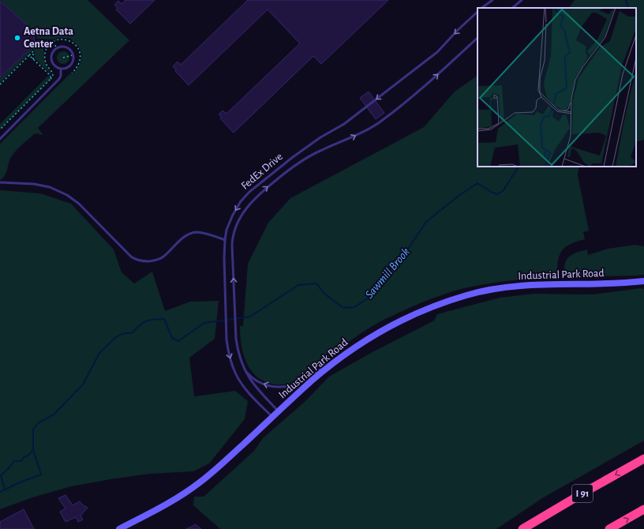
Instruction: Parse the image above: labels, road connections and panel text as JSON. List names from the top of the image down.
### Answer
{
  "streets": {
    "highway": ["I 91"],
    "street": ["Industrial Park Road"],
    "lane": ["FedEx Drive"]
  },
  "crossings": [
    ["FedEx Drive", "Industrial Park Road"]
  ],
  "water": ["Sawmill Brook"],
  "places": ["Aetna Data Center"]
}
